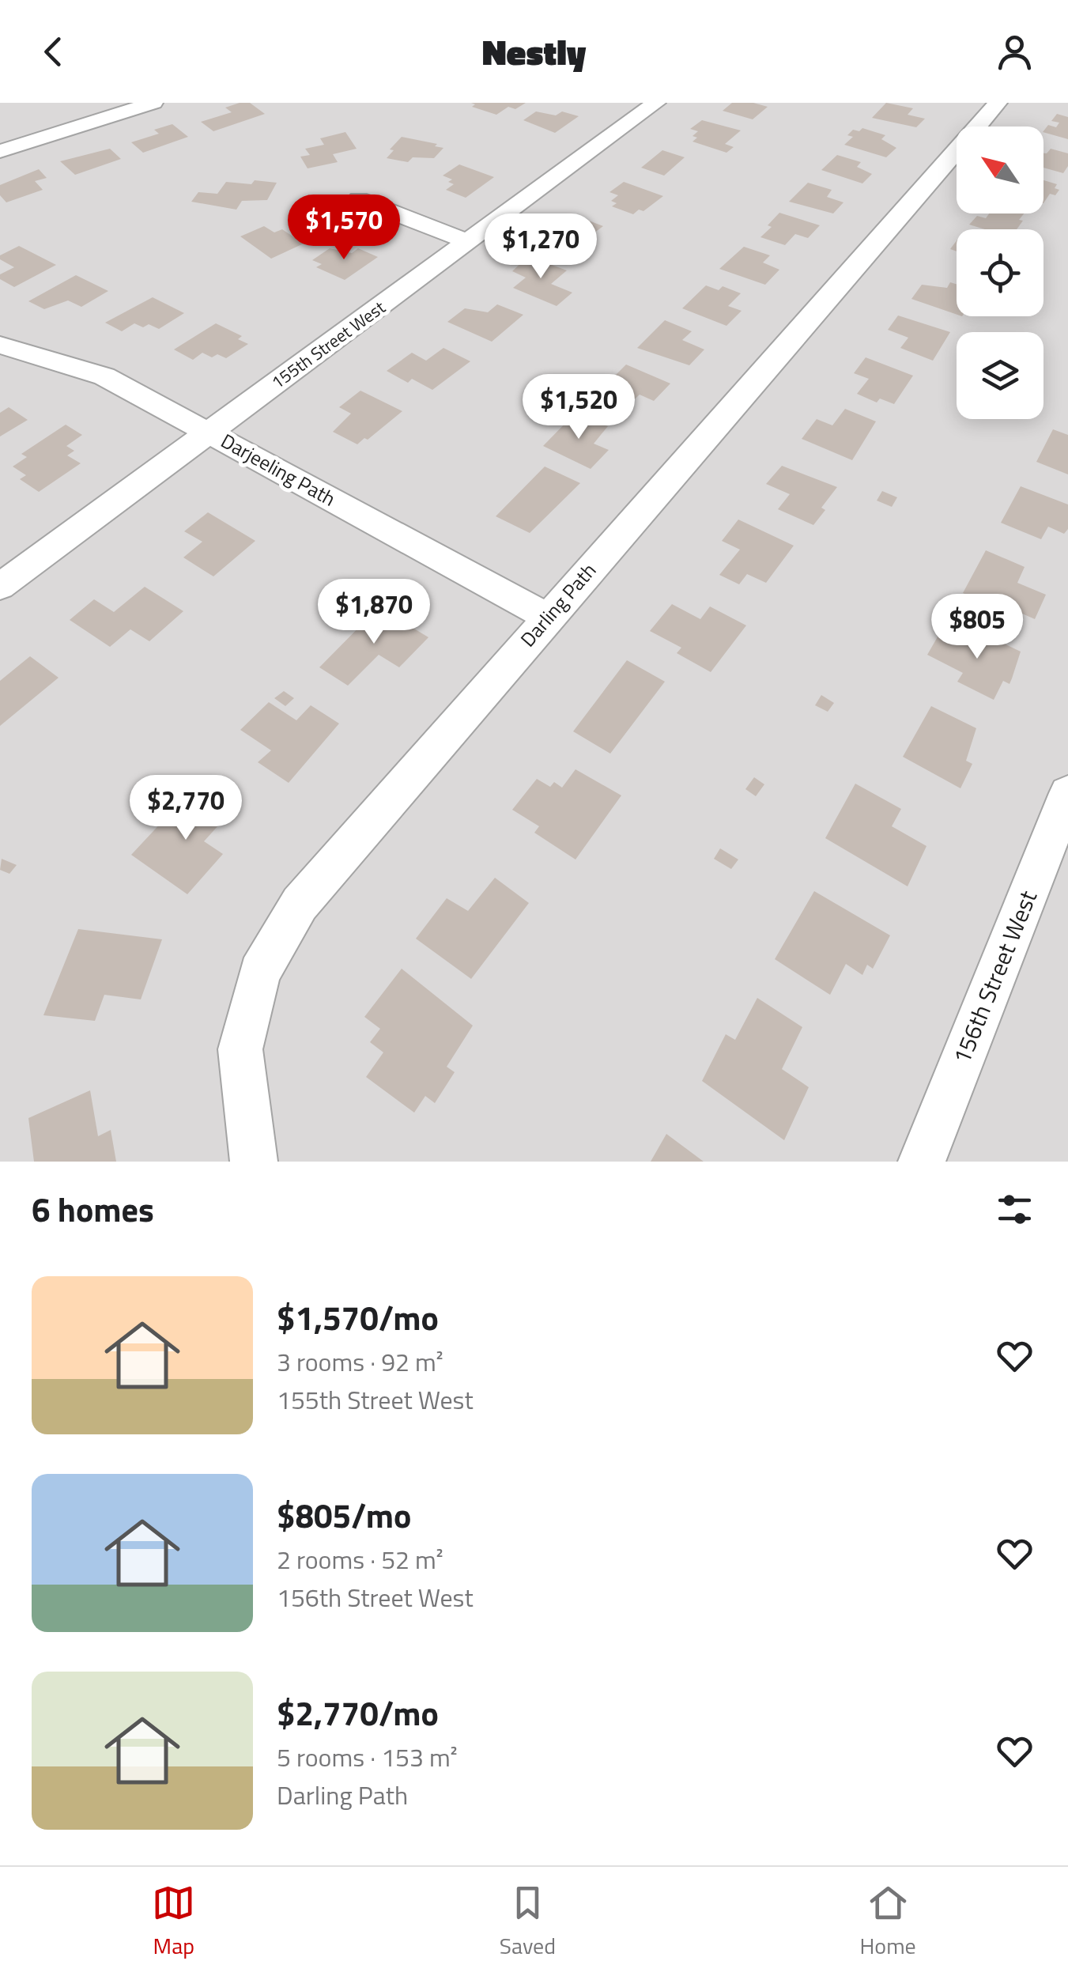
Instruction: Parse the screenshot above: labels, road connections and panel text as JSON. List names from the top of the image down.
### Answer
{
  "streets": {
    "street": [
      "155th Street West",
      "Darjeeling Path",
      "Darling Path",
      "156th Street West"
    ]
  },
  "crossings": [
    ["155th Street West", "Darjeeling Path"],
    ["Darjeeling Path", "Darling Path"]
  ],
  "north": "top left",
  "page": {
    "header": "Nestly",
    "price": [
      "$1,570",
      "$1,270",
      "$1,520",
      "$1,870",
      "$805",
      "$2,770"
    ],
    "heading": "6 homes",
    "list": [
      {
        "name": "$1,570/mo",
        "note": "3 rooms · 92 m² · 155th Street West"
      },
      {
        "name": "$805/mo",
        "note": "2 rooms · 52 m² · 156th Street West"
      },
      {
        "name": "$2,770/mo",
        "note": "5 rooms · 153 m² · Darling Path"
      }
    ],
    "tabs": ["Map", "Saved", "Home"]
  }
}
